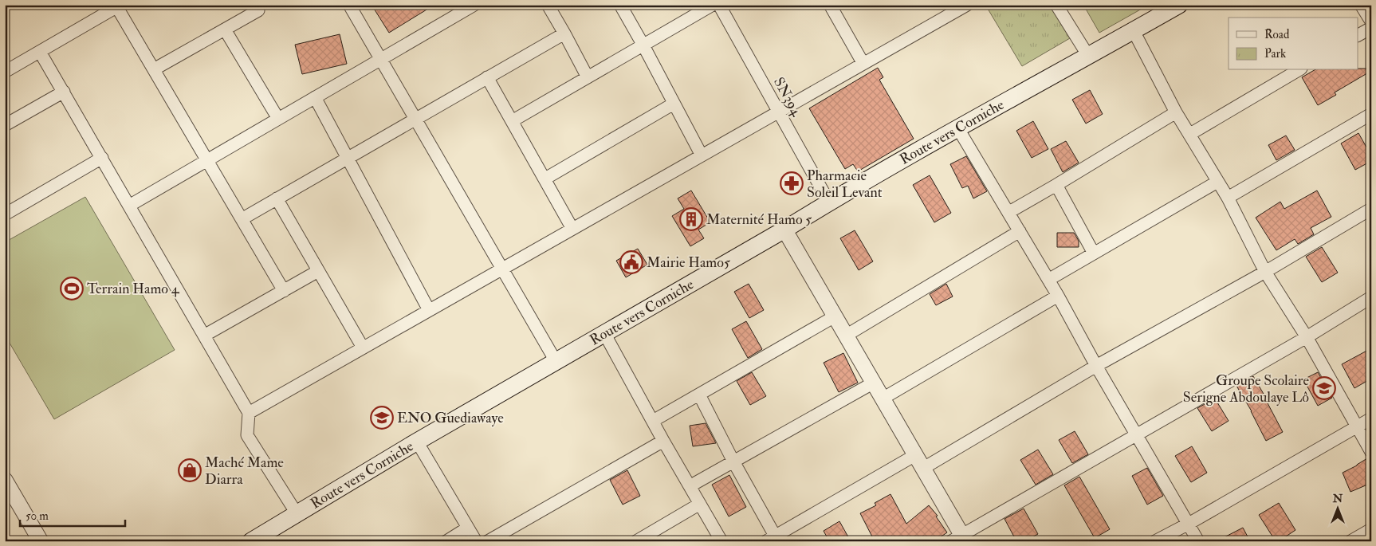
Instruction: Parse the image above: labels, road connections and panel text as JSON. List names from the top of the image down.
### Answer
{
  "streets": {
    "main road": ["Route vers Corniche"],
    "street": ["SN394"]
  },
  "crossings": [
    ["SN394", "Route vers Corniche"]
  ],
  "places": {
    "pharmacy": ["Pharmacie Soleil Levant"],
    "building": ["Maternité Hamo 5"],
    "public building": ["Mairie Hamo5"],
    "sports": ["Terrain Hamo 4"],
    "school or university": ["Groupe Scolaire Serigne Abdoulaye Lô", "ENO Guediawaye"],
    "shop": ["Maché Mame Diarra"]
  },
  "legend": ["Road", "Park"],
  "scale_bar": "50 m",
  "north": "top"
}
